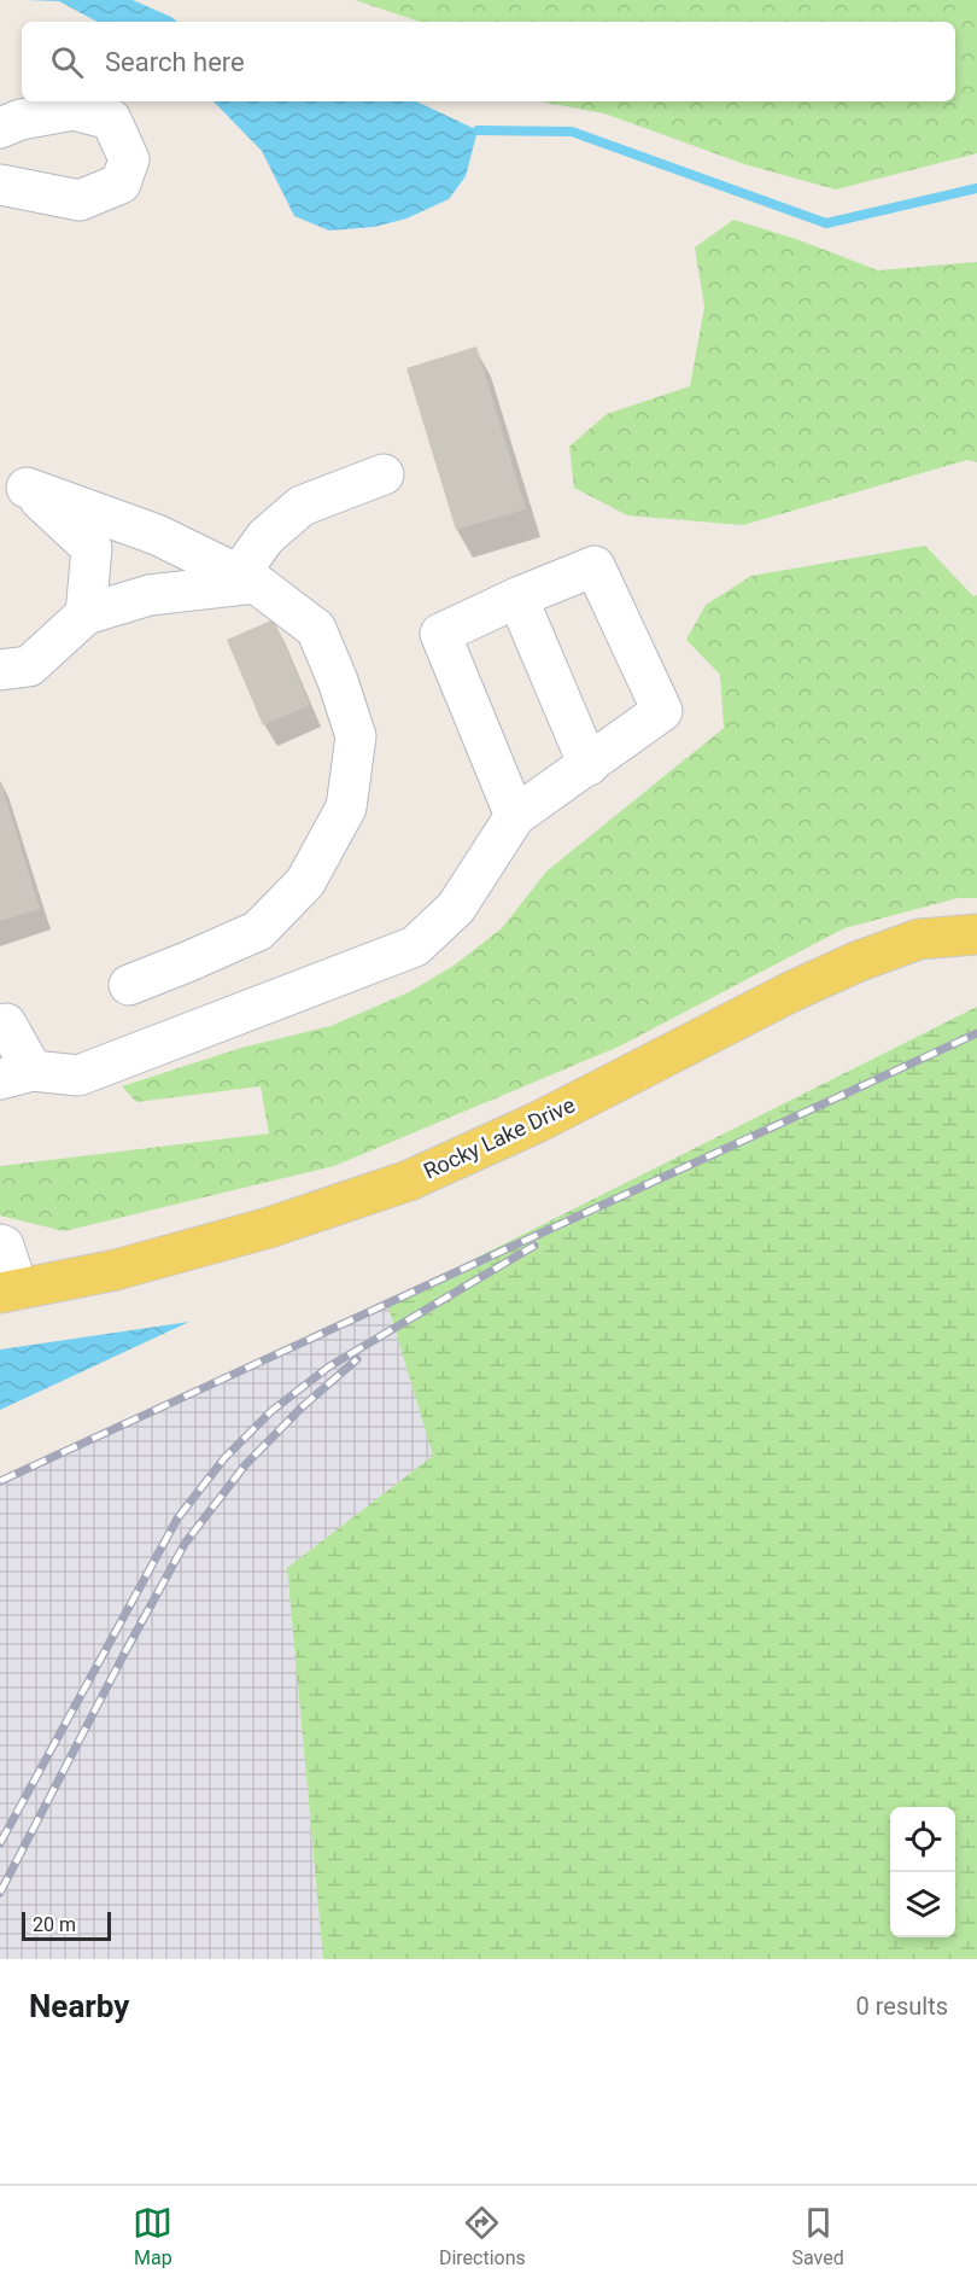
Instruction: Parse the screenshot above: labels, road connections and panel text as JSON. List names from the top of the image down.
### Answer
{
  "streets": {
    "main road": ["Rocky Lake Drive"]
  },
  "scale_bar": "20 m",
  "page": {
    "search": "Search here",
    "scale": "20 m",
    "heading": ["Nearby", "0 results"],
    "nav": ["Map", "Directions", "Saved"]
  }
}
